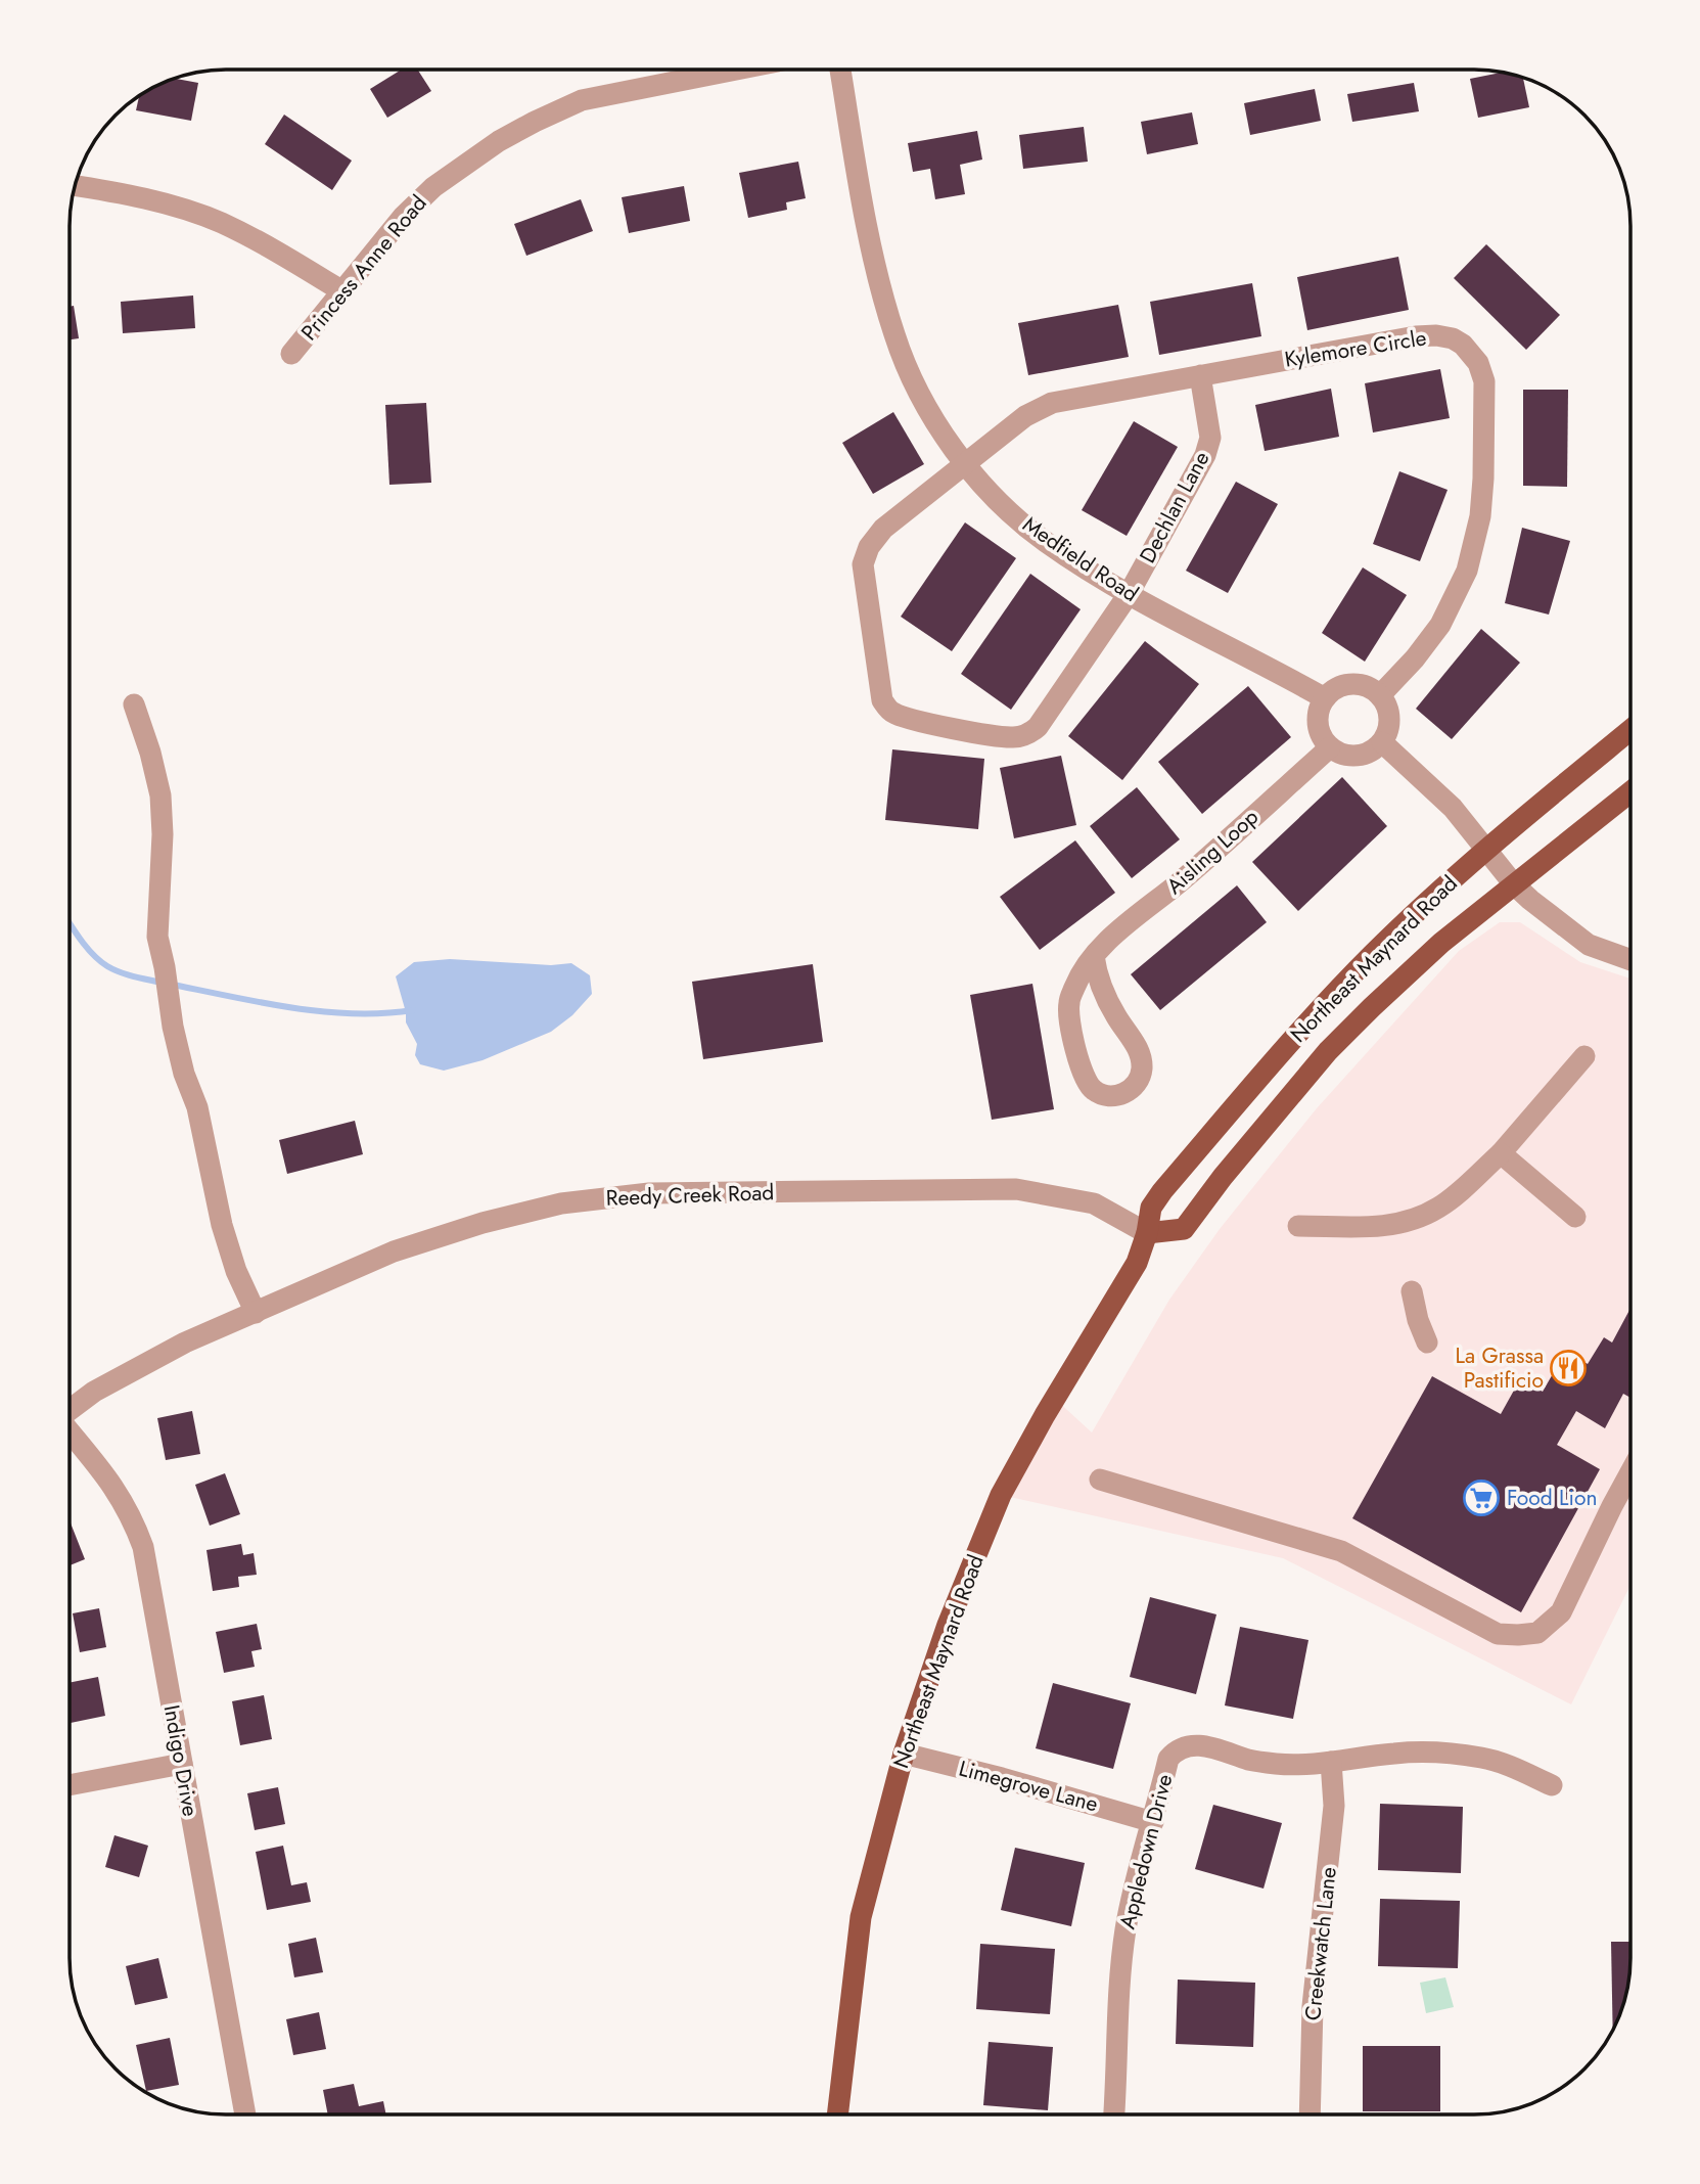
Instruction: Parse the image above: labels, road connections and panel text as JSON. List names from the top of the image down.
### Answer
{
  "streets": {
    "main road": ["Northeast Maynard Road"],
    "street": [
      "Princess Anne Road",
      "Kylemore Circle",
      "Dechlan Lane",
      "Medfield Road",
      "Aisling Loop",
      "Reedy Creek Road",
      "Indigo Drive",
      "Limegrove Lane",
      "Appledown Drive",
      "Creekwatch Lane"
    ]
  },
  "crossings": [
    ["Kylemore Circle", "Dechlan Lane"],
    ["Kylemore Circle", "Medfield Road"],
    ["Kylemore Circle", "Aisling Loop"],
    ["Dechlan Lane", "Medfield Road"],
    ["Medfield Road", "Aisling Loop"],
    ["Northeast Maynard Road", "Reedy Creek Road"],
    ["Northeast Maynard Road", "Limegrove Lane"],
    ["Limegrove Lane", "Appledown Drive"],
    ["Appledown Drive", "Creekwatch Lane"]
  ],
  "places": {
    "restaurant": ["La Grassa Pastificio"],
    "supermarket": ["Food Lion"]
  }
}
